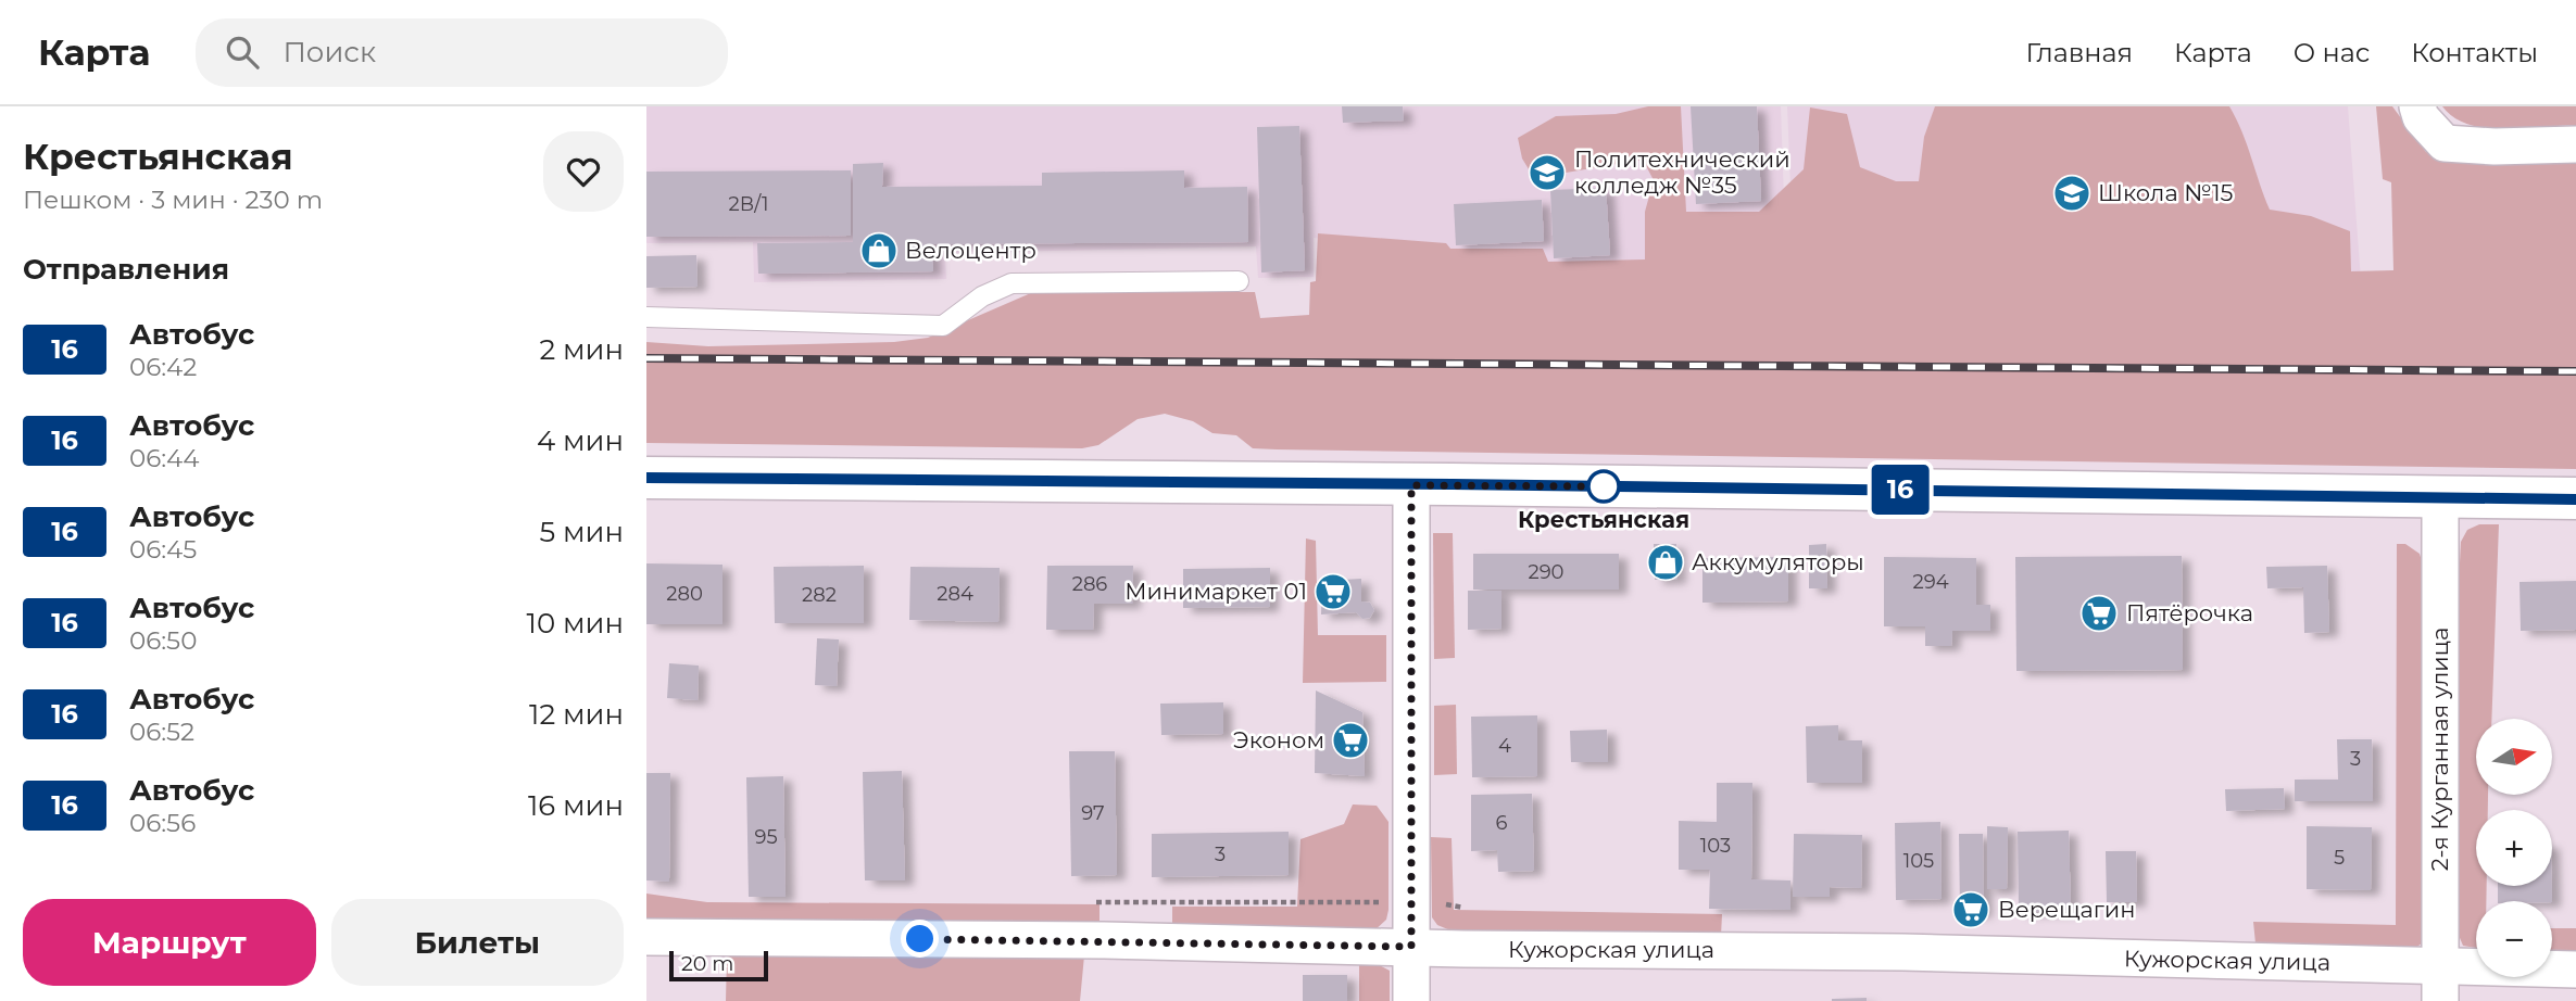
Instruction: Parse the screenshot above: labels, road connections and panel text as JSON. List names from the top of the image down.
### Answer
{
  "streets": {
    "street": ["2-я Курганная улица", "Кужорская улица"]
  },
  "crossings": [
    ["2-я Курганная улица", "Кужорская улица"]
  ],
  "places": {
    "school or university": ["Политехнический колледж №35", "Школа №15"],
    "shop": ["Велоцентр", "Аккумуляторы"],
    "other": ["Крестьянская"],
    "supermarket": [
      "Минимаркет 01",
      "Пятёрочка",
      "Эконом",
      "Верещагин"
    ]
  },
  "lines": ["bus line 16"],
  "house_numbers": [
    "2В/1",
    "290",
    "294",
    "286",
    "280",
    "284",
    "282",
    "4",
    "3",
    "97",
    "6",
    "95",
    "103",
    "3",
    "5",
    "105"
  ],
  "scale_bar": "20 m",
  "north": "right",
  "page": {
    "header": "Карта",
    "search": "Поиск",
    "nav": [
      "Главная",
      "Карта",
      "О нас",
      "Контакты"
    ],
    "heading": [
      ["Крестьянская", "Пешком · 3 мин · 230 m"],
      "Отправления"
    ],
    "on_map": "16",
    "list": [
      {
        "mark": "16",
        "name": "Автобус",
        "note": "06:42",
        "value": "2 мин"
      },
      {
        "mark": "16",
        "name": "Автобус",
        "note": "06:44",
        "value": "4 мин"
      },
      {
        "mark": "16",
        "name": "Автобус",
        "note": "06:45",
        "value": "5 мин"
      },
      {
        "mark": "16",
        "name": "Автобус",
        "note": "06:50",
        "value": "10 мин"
      },
      {
        "mark": "16",
        "name": "Автобус",
        "note": "06:52",
        "value": "12 мин"
      },
      {
        "mark": "16",
        "name": "Автобус",
        "note": "06:56",
        "value": "16 мин"
      }
    ],
    "map_buttons": ["+", "−"],
    "buttons": ["Маршрут", "Билеты"],
    "scale": "20 m"
  }
}
